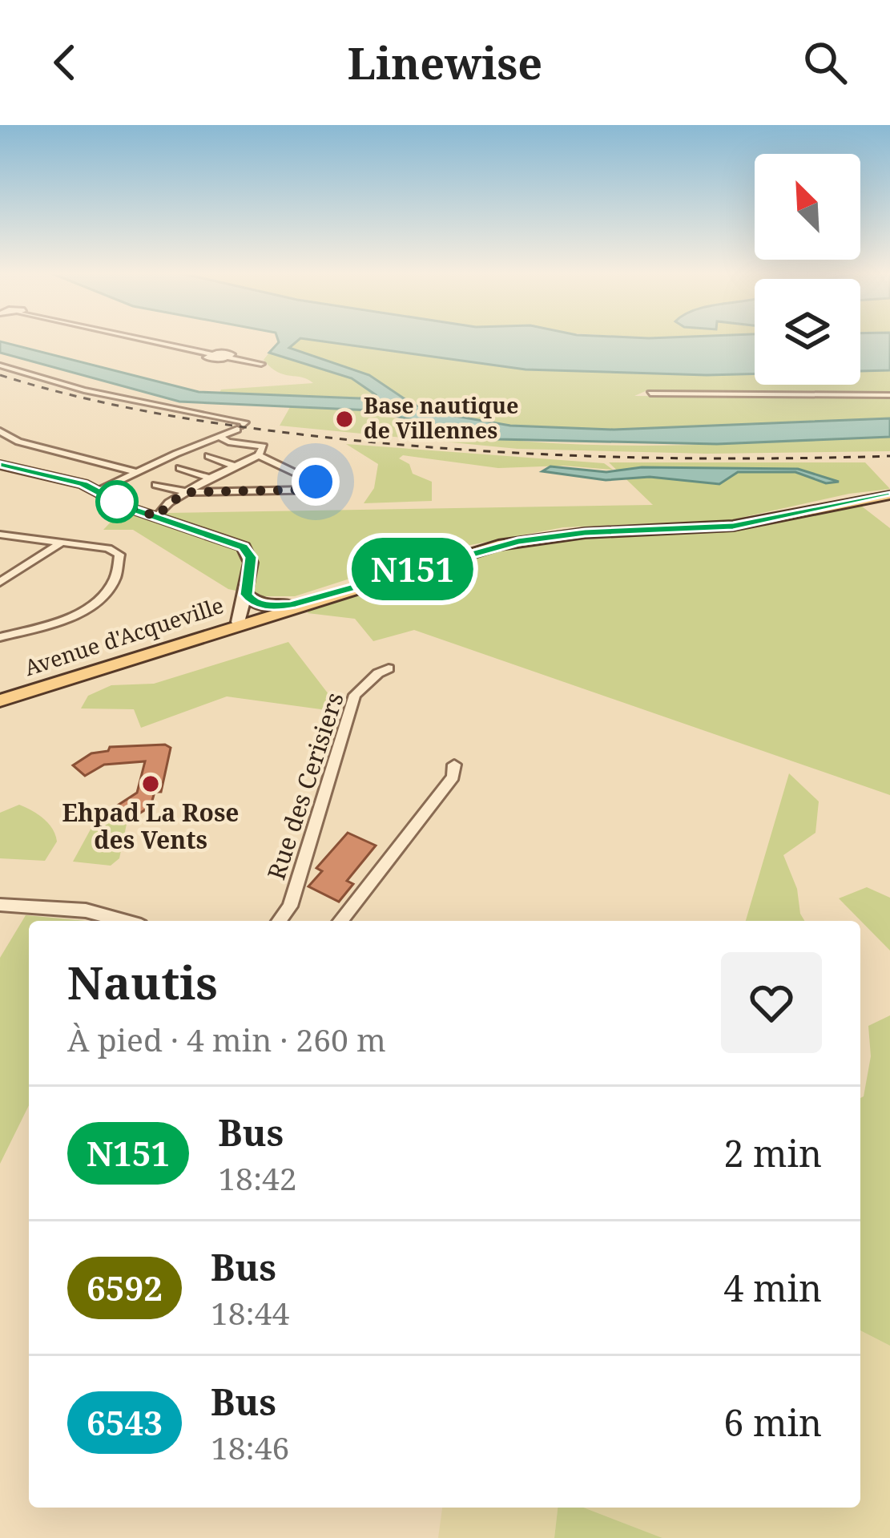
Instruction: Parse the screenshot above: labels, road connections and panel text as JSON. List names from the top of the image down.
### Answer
{
  "streets": {
    "main road": ["Avenue d'Acqueville"],
    "street": ["Rue des Cerisiers"]
  },
  "places": ["Base nautique de Villennes", "Ehpad La Rose des Vents"],
  "lines": ["bus line N151"],
  "north": "top left",
  "page": {
    "header": "Linewise",
    "on_map": "N151",
    "heading": ["Nautis", "À pied · 4 min · 260 m"],
    "list": [
      {
        "mark": "N151",
        "name": "Bus",
        "note": "18:42",
        "value": "2 min"
      },
      {
        "mark": "6592",
        "name": "Bus",
        "note": "18:44",
        "value": "4 min"
      },
      {
        "mark": "6543",
        "name": "Bus",
        "note": "18:46",
        "value": "6 min"
      }
    ]
  }
}
